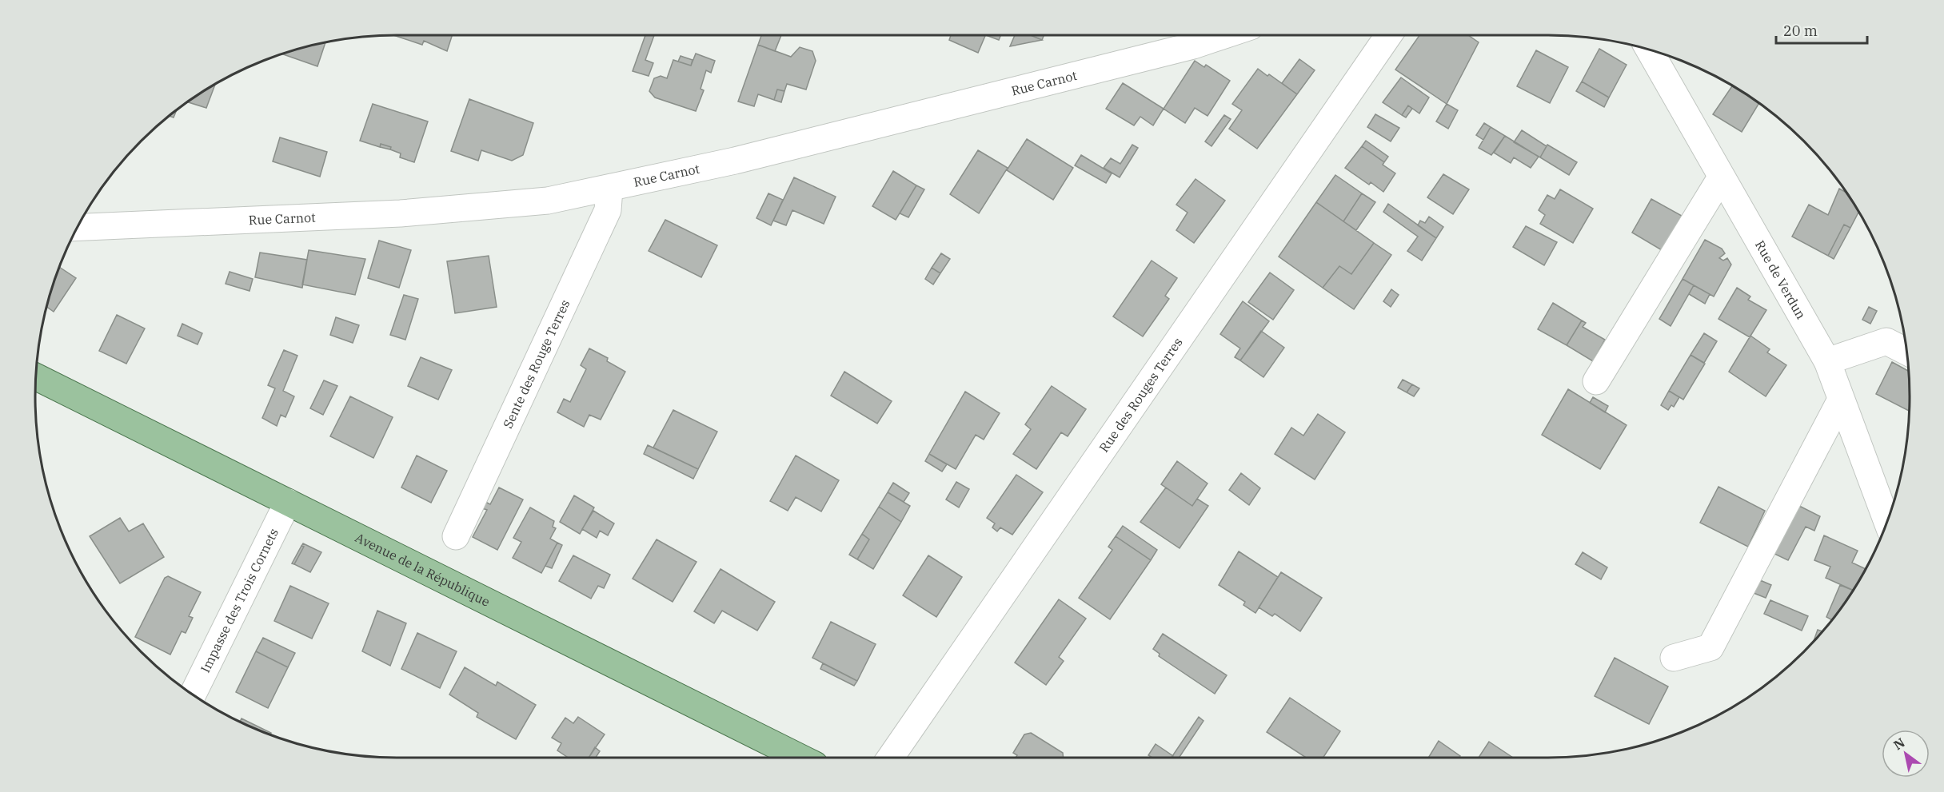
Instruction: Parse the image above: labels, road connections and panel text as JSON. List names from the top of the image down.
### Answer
{
  "streets": {
    "main road": ["Avenue de la République"],
    "street": [
      "Rue Carnot",
      "Rue de Verdun",
      "Sente des Rouge Terres",
      "Rue des Rouges Terres",
      "Impasse des Trois Cornets"
    ]
  },
  "crossings": [
    ["Rue Carnot", "Sente des Rouge Terres"],
    ["Avenue de la République", "Impasse des Trois Cornets"]
  ],
  "scale_bar": "20 m",
  "north": "top left"
}
